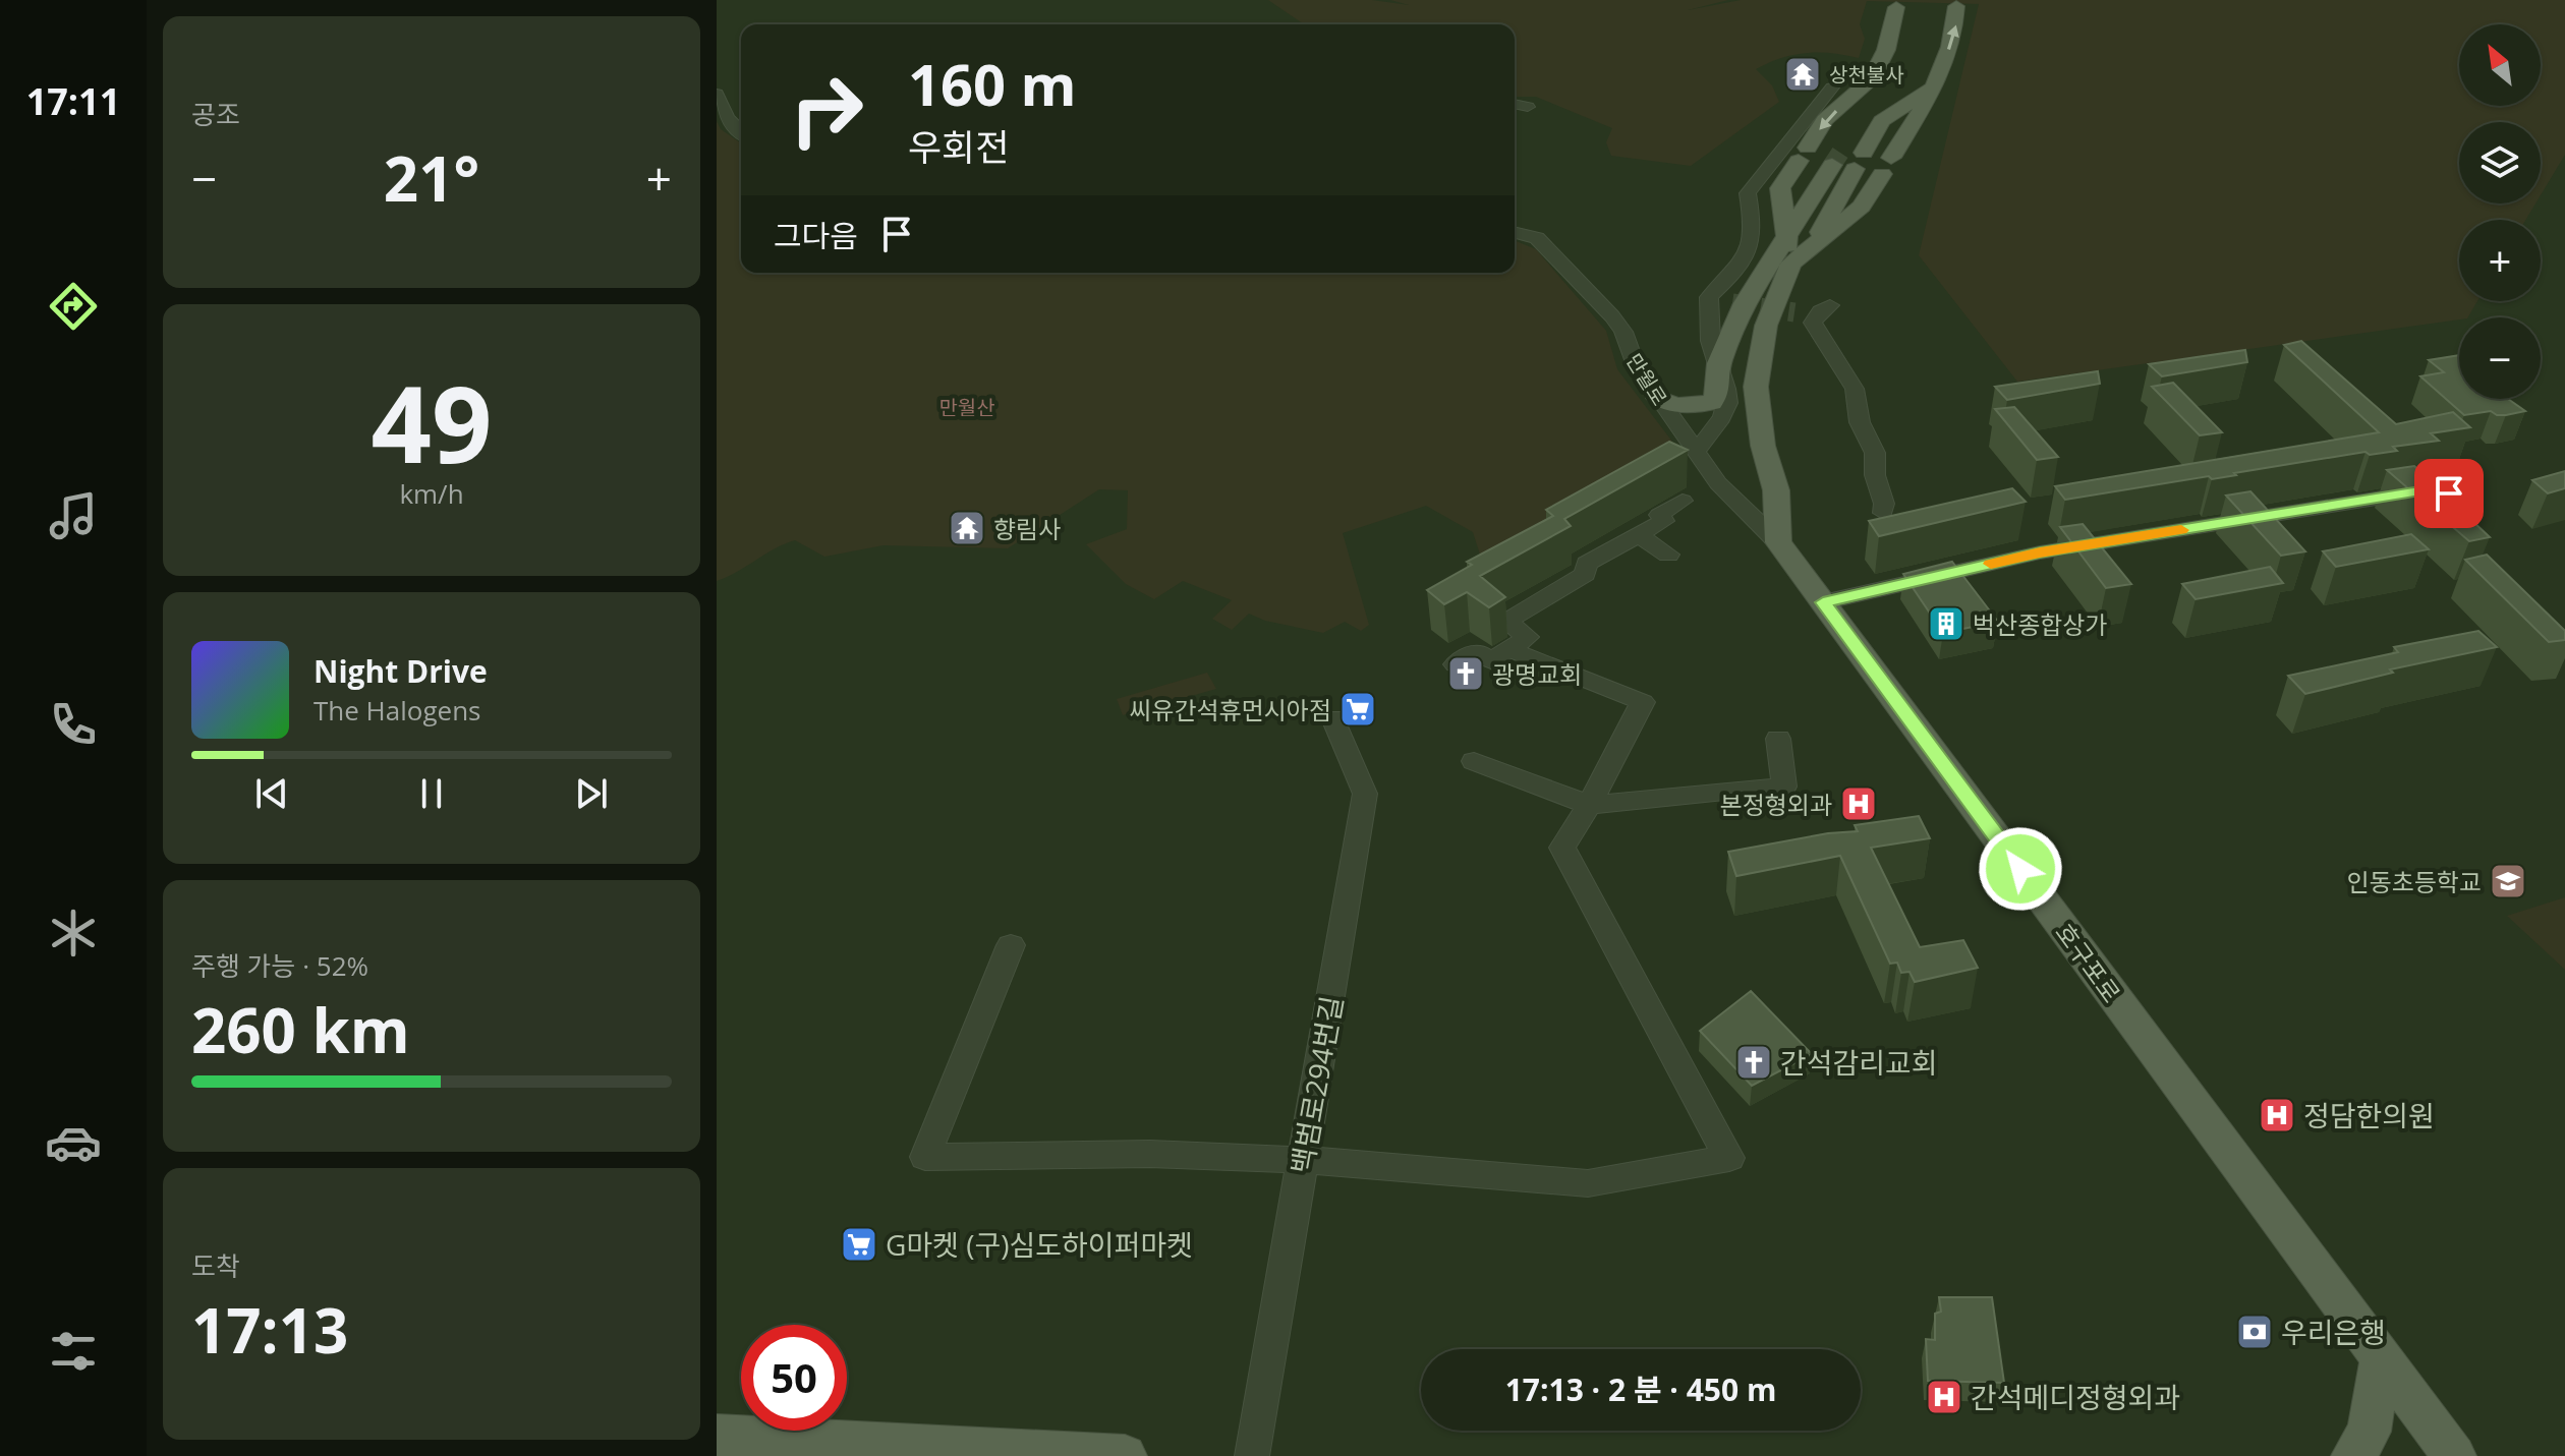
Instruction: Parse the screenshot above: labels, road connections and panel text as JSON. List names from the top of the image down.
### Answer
{
  "streets": {
    "main road": ["호구포로"],
    "street": ["만월로", "백범로294번길"]
  },
  "crossings": [
    ["만월로", "호구포로"]
  ],
  "parks": ["만월산"],
  "places": {
    "temple": ["상천불사", "향림사"],
    "building": ["벅산종합상가"],
    "church": ["광명교회", "간석감리교회"],
    "supermarket": ["씨유간석휴먼시아점", "G마켓 (구)심도하이퍼마켓"],
    "hospital": ["본정형외과", "정담한의원", "간석메디정형외과"],
    "school or university": ["인동초등학교"],
    "bank": ["우리은행"]
  },
  "north": "top left",
  "page": {
    "tabs": "17:11",
    "tile": [
      "공조",
      ["49", "km/h"],
      ["주행 가능 · 52%", "260 km"],
      ["도착", "17:13"]
    ],
    "map_buttons": ["+", "−"],
    "turn": ["160 m", "우회전"],
    "heat": ["−", "21°", "+"],
    "then": "그다음",
    "song": ["Night Drive", "The Halogens"],
    "limit": "50",
    "trip": "17:13 · 2 분 · 450 m"
  }
}
